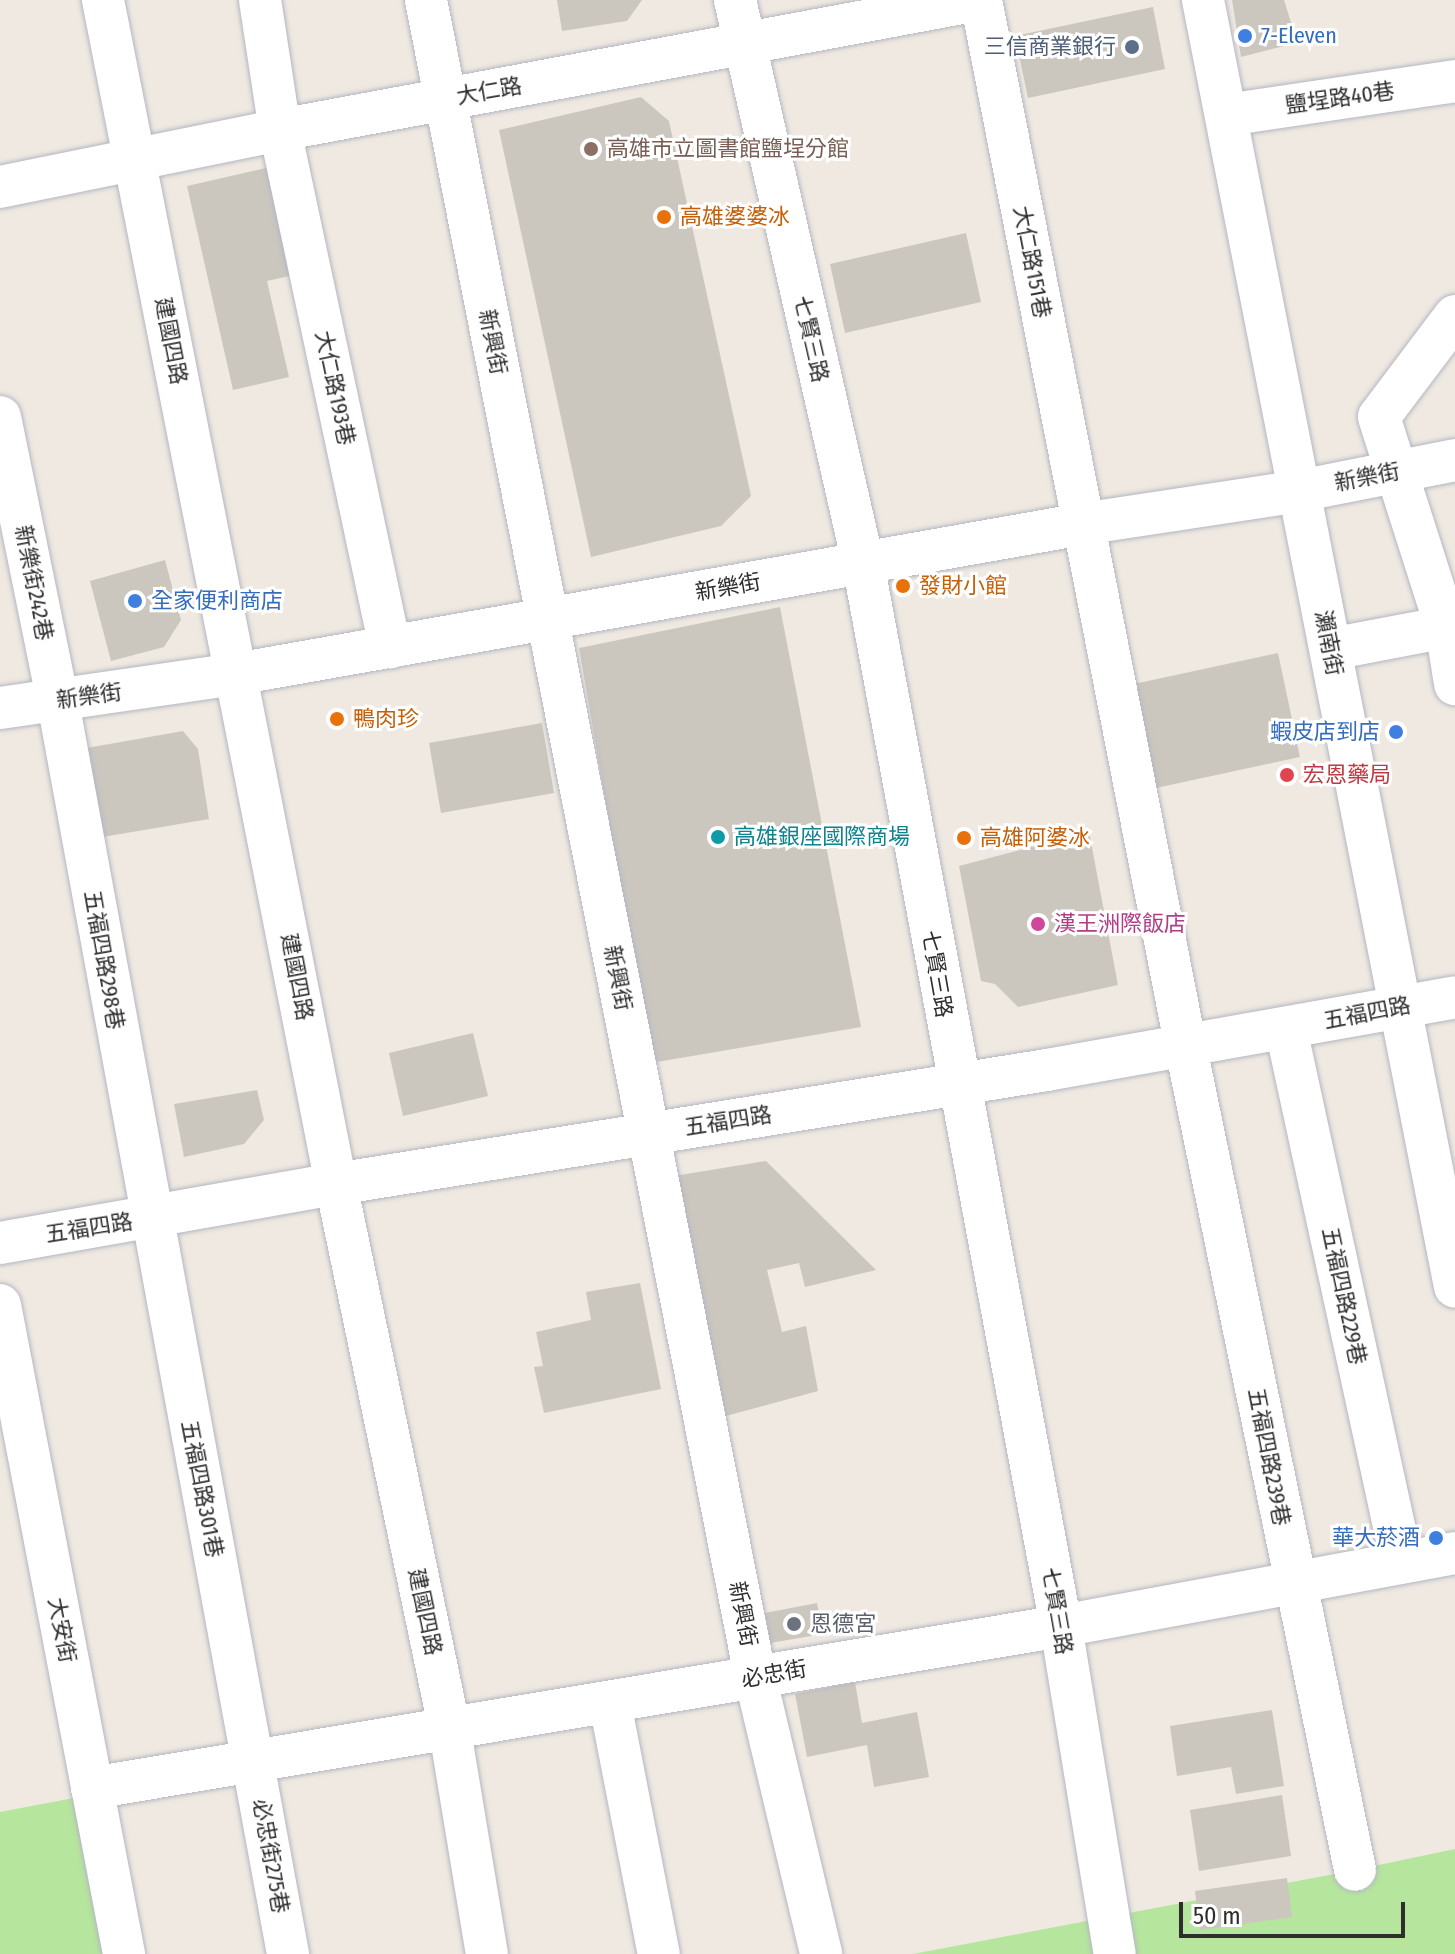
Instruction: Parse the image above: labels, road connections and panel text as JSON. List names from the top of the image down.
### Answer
{
  "streets": {
    "street": [
      "大仁路",
      "鹽埕路40巷",
      "大仁路151巷",
      "七賢三路",
      "建國四路",
      "新興街",
      "大仁路193巷",
      "新樂街",
      "新樂街242巷",
      "瀨南街",
      "五福四路298巷",
      "五福四路",
      "五福四路229巷",
      "五福四路239巷",
      "五福四路301巷",
      "大安街",
      "必忠街",
      "必忠街275巷"
    ]
  },
  "crossings": [
    ["大仁路", "大仁路151巷"],
    ["大仁路", "七賢三路"],
    ["大仁路", "建國四路"],
    ["大仁路", "新興街"],
    ["大仁路", "大仁路193巷"],
    ["鹽埕路40巷", "瀨南街"],
    ["大仁路151巷", "新樂街"],
    ["大仁路151巷", "五福四路"],
    ["大仁路151巷", "五福四路239巷"],
    ["七賢三路", "新樂街"],
    ["七賢三路", "五福四路"],
    ["七賢三路", "必忠街"],
    ["建國四路", "新樂街"],
    ["建國四路", "五福四路"],
    ["建國四路", "必忠街"],
    ["新興街", "新樂街"],
    ["新興街", "五福四路"],
    ["新興街", "必忠街"],
    ["大仁路193巷", "新樂街"],
    ["新樂街", "新樂街242巷"],
    ["新樂街", "瀨南街"],
    ["新樂街", "五福四路298巷"],
    ["新樂街242巷", "五福四路298巷"],
    ["瀨南街", "五福四路"],
    ["五福四路298巷", "五福四路"],
    ["五福四路298巷", "五福四路301巷"],
    ["五福四路", "五福四路229巷"],
    ["五福四路", "五福四路239巷"],
    ["五福四路", "五福四路301巷"],
    ["五福四路229巷", "必忠街"],
    ["五福四路239巷", "必忠街"],
    ["五福四路301巷", "必忠街"],
    ["五福四路301巷", "必忠街275巷"],
    ["大安街", "必忠街"],
    ["必忠街", "必忠街275巷"]
  ],
  "places": [
    "7-Eleven",
    "三信商業銀行",
    "高雄市立圖書館鹽埕分館",
    "高雄婆婆冰",
    "發財小館",
    "全家便利商店",
    "鴨肉珍",
    "蝦皮店到店",
    "宏恩藥局",
    "高雄銀座國際商場",
    "高雄阿婆冰",
    "漢王洲際飯店",
    "華大菸酒",
    "恩德宮"
  ],
  "scale_bar": "50 m"
}
